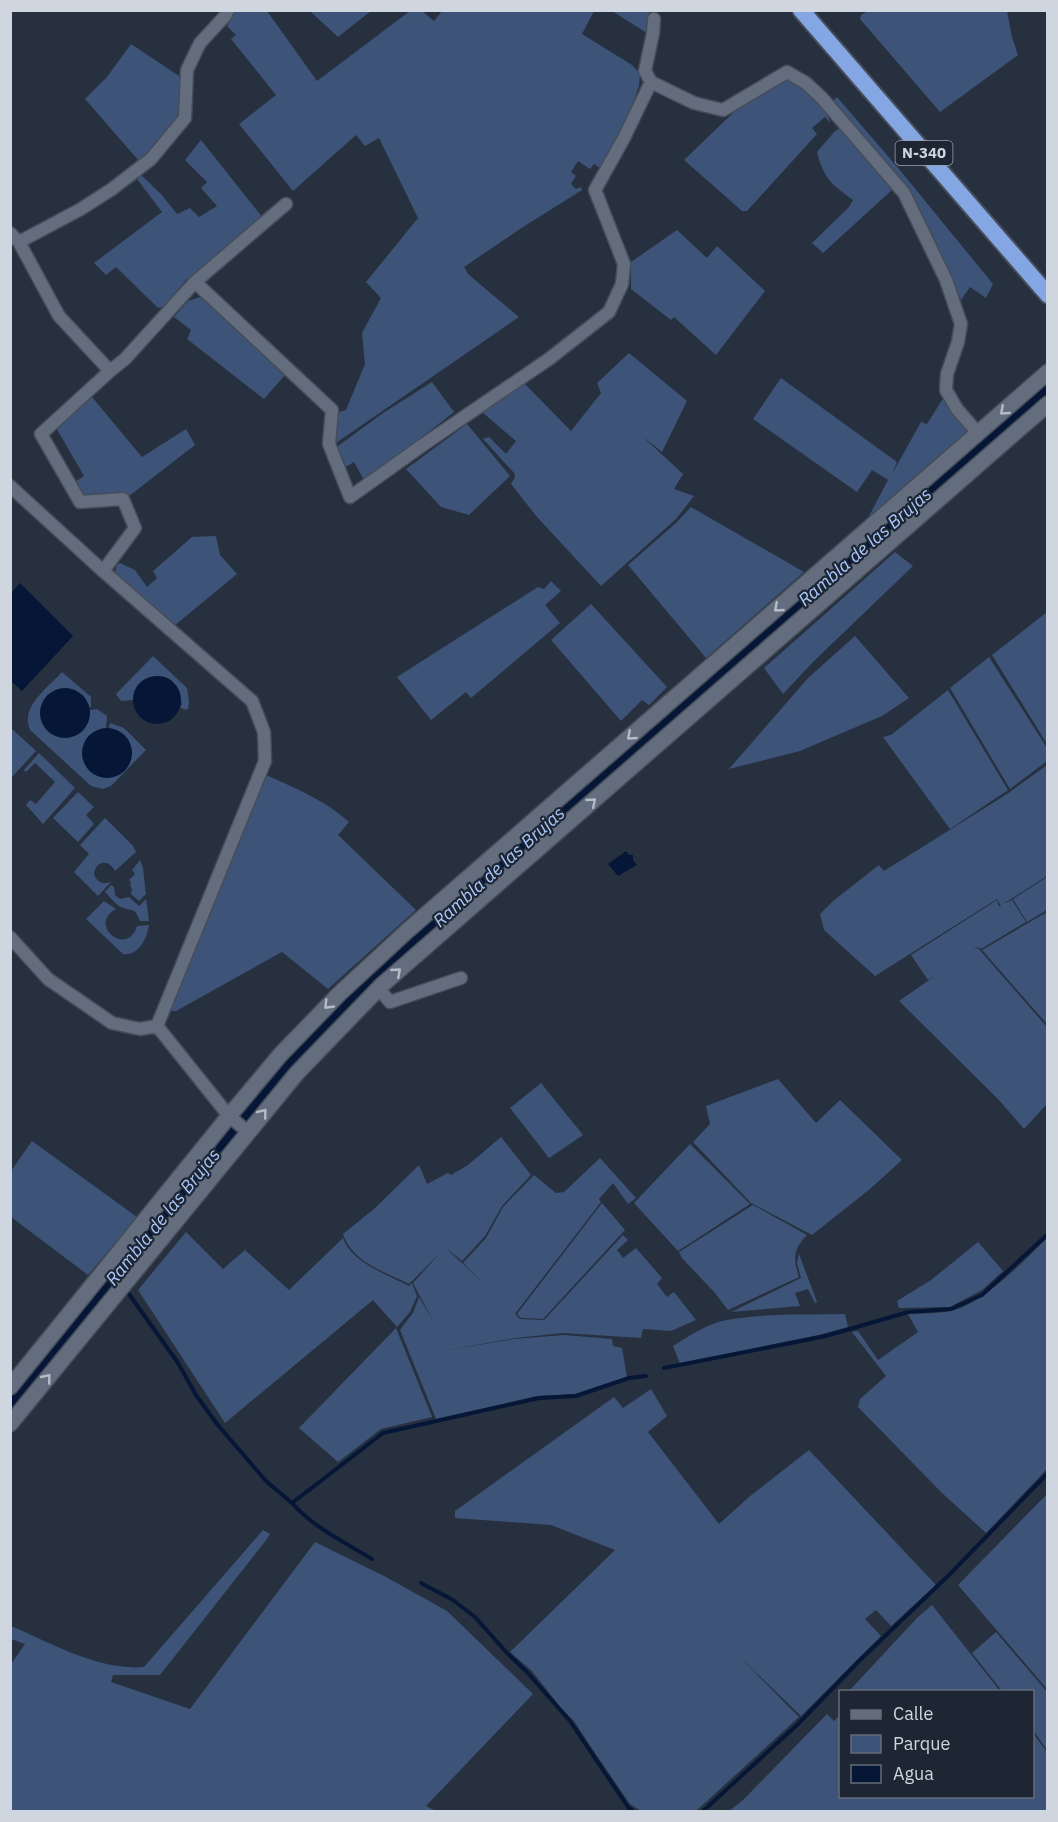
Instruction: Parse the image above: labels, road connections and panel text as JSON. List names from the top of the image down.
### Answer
{
  "streets": {
    "highway": ["N-340"]
  },
  "water": ["Rambla de las Brujas"],
  "legend": ["Calle", "Parque", "Agua"]
}
